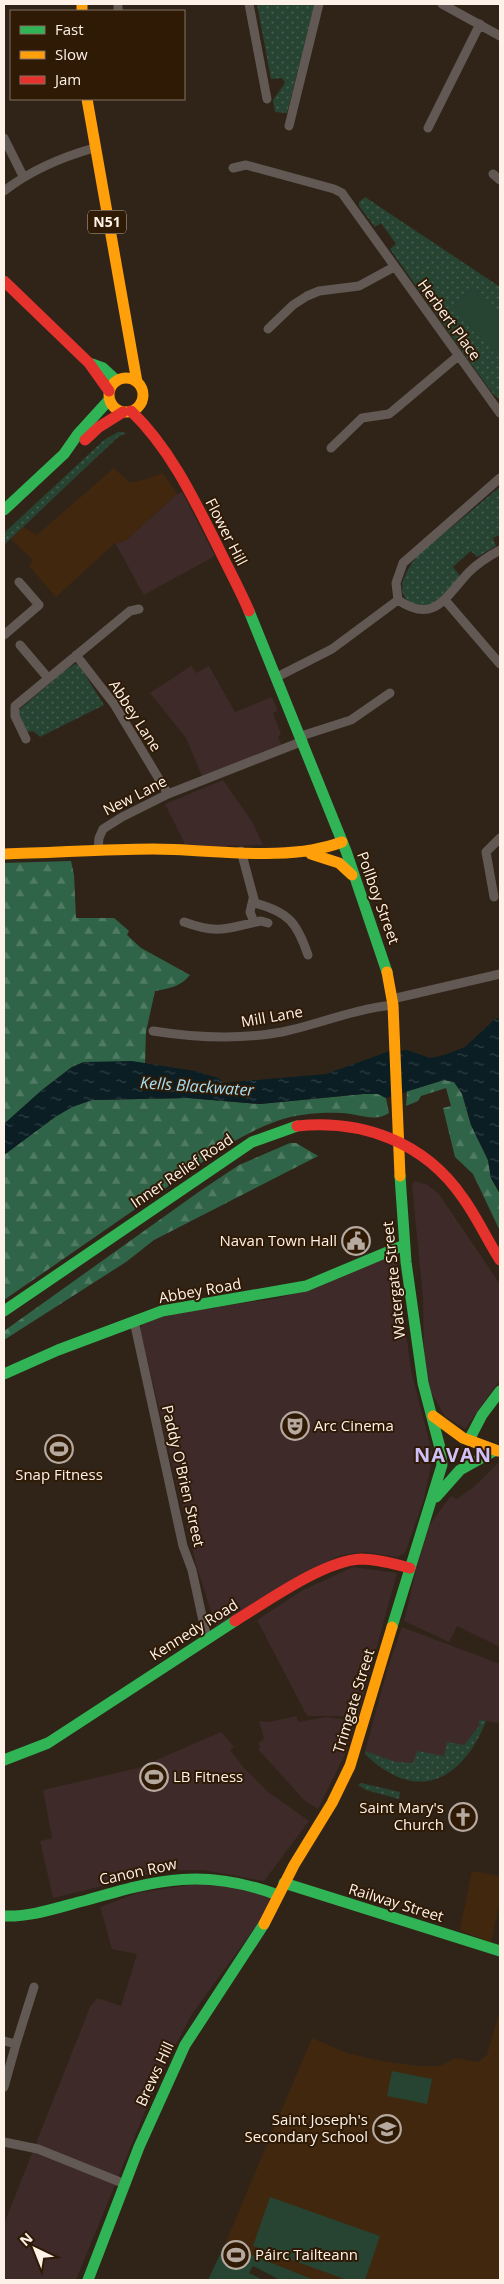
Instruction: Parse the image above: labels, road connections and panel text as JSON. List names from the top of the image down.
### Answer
{
  "streets": {
    "main road": [
      "N51",
      "Flower Hill",
      "Pollboy Street",
      "Inner Relief Road",
      "Watergate Street",
      "Abbey Road",
      "Kennedy Road",
      "Trimgate Street",
      "Canon Row",
      "Railway Street",
      "Brews Hill"
    ],
    "street": [
      "Herbert Place",
      "Abbey Lane",
      "New Lane",
      "Mill Lane",
      "Paddy O'Brien Street"
    ]
  },
  "crossings": [
    ["N51", "Flower Hill"],
    ["Flower Hill", "Pollboy Street"],
    ["Abbey Lane", "New Lane"],
    ["New Lane", "Pollboy Street"],
    ["Pollboy Street", "Mill Lane"],
    ["Pollboy Street", "Inner Relief Road"],
    ["Pollboy Street", "Watergate Street"],
    ["Inner Relief Road", "Watergate Street"],
    ["Watergate Street", "Abbey Road"],
    ["Watergate Street", "Trimgate Street"],
    ["Abbey Road", "Paddy O'Brien Street"],
    ["Paddy O'Brien Street", "Kennedy Road"],
    ["Kennedy Road", "Trimgate Street"],
    ["Trimgate Street", "Canon Row"],
    ["Trimgate Street", "Railway Street"],
    ["Trimgate Street", "Brews Hill"],
    ["Canon Row", "Brews Hill"]
  ],
  "districts": ["NAVAN"],
  "water": ["Kells Blackwater"],
  "places": {
    "public building": ["Navan Town Hall"],
    "theatre": ["Arc Cinema"],
    "sports": ["Snap Fitness", "LB Fitness", "Páirc Tailteann"],
    "church": ["Saint Mary's Church"],
    "school or university": ["Saint Joseph's Secondary School"]
  },
  "legend": ["Fast", "Slow", "Jam"],
  "north": "top left"
}
